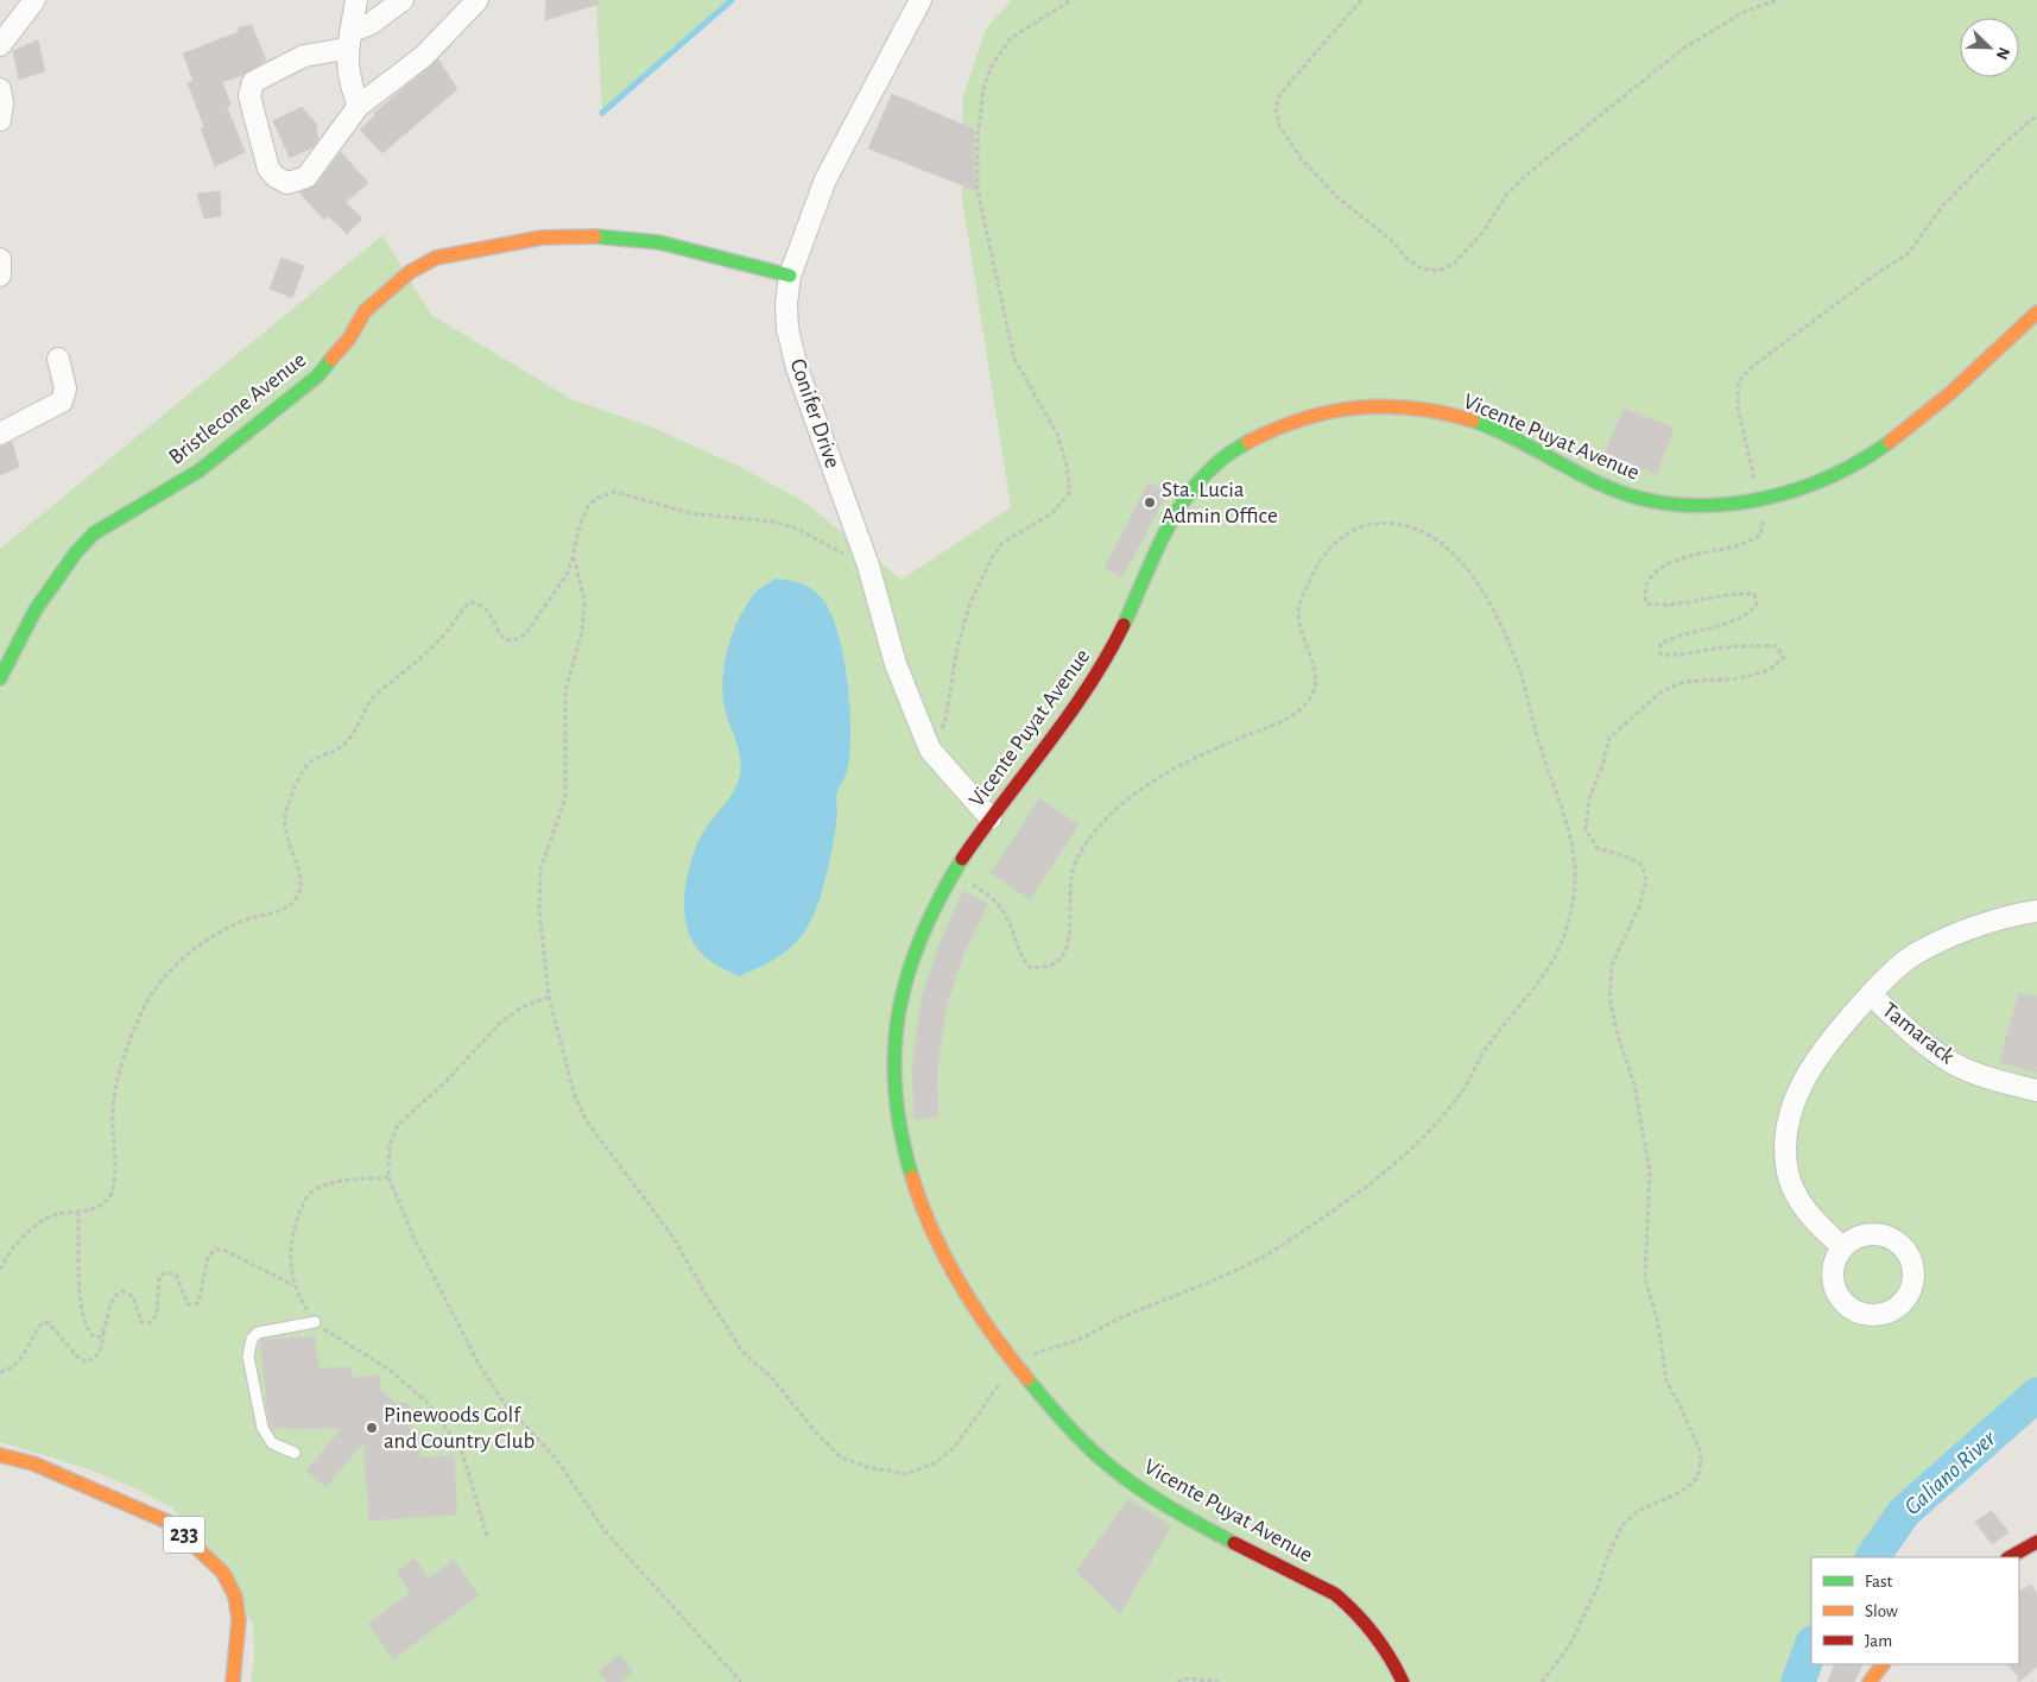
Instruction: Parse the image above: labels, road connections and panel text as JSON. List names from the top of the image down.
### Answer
{
  "streets": {
    "street": [
      "Bristlecone Avenue",
      "Conifer Drive",
      "Vicente Puyat Avenue",
      "Tamarack",
      "233"
    ]
  },
  "crossings": [
    ["Bristlecone Avenue", "Conifer Drive"],
    ["Conifer Drive", "Vicente Puyat Avenue"]
  ],
  "water": ["Galiano River"],
  "places": ["Sta. Lucia Admin Office", "Pinewoods Golf and Country Club"],
  "legend": ["Fast", "Slow", "Jam"],
  "north": "bottom right"
}
